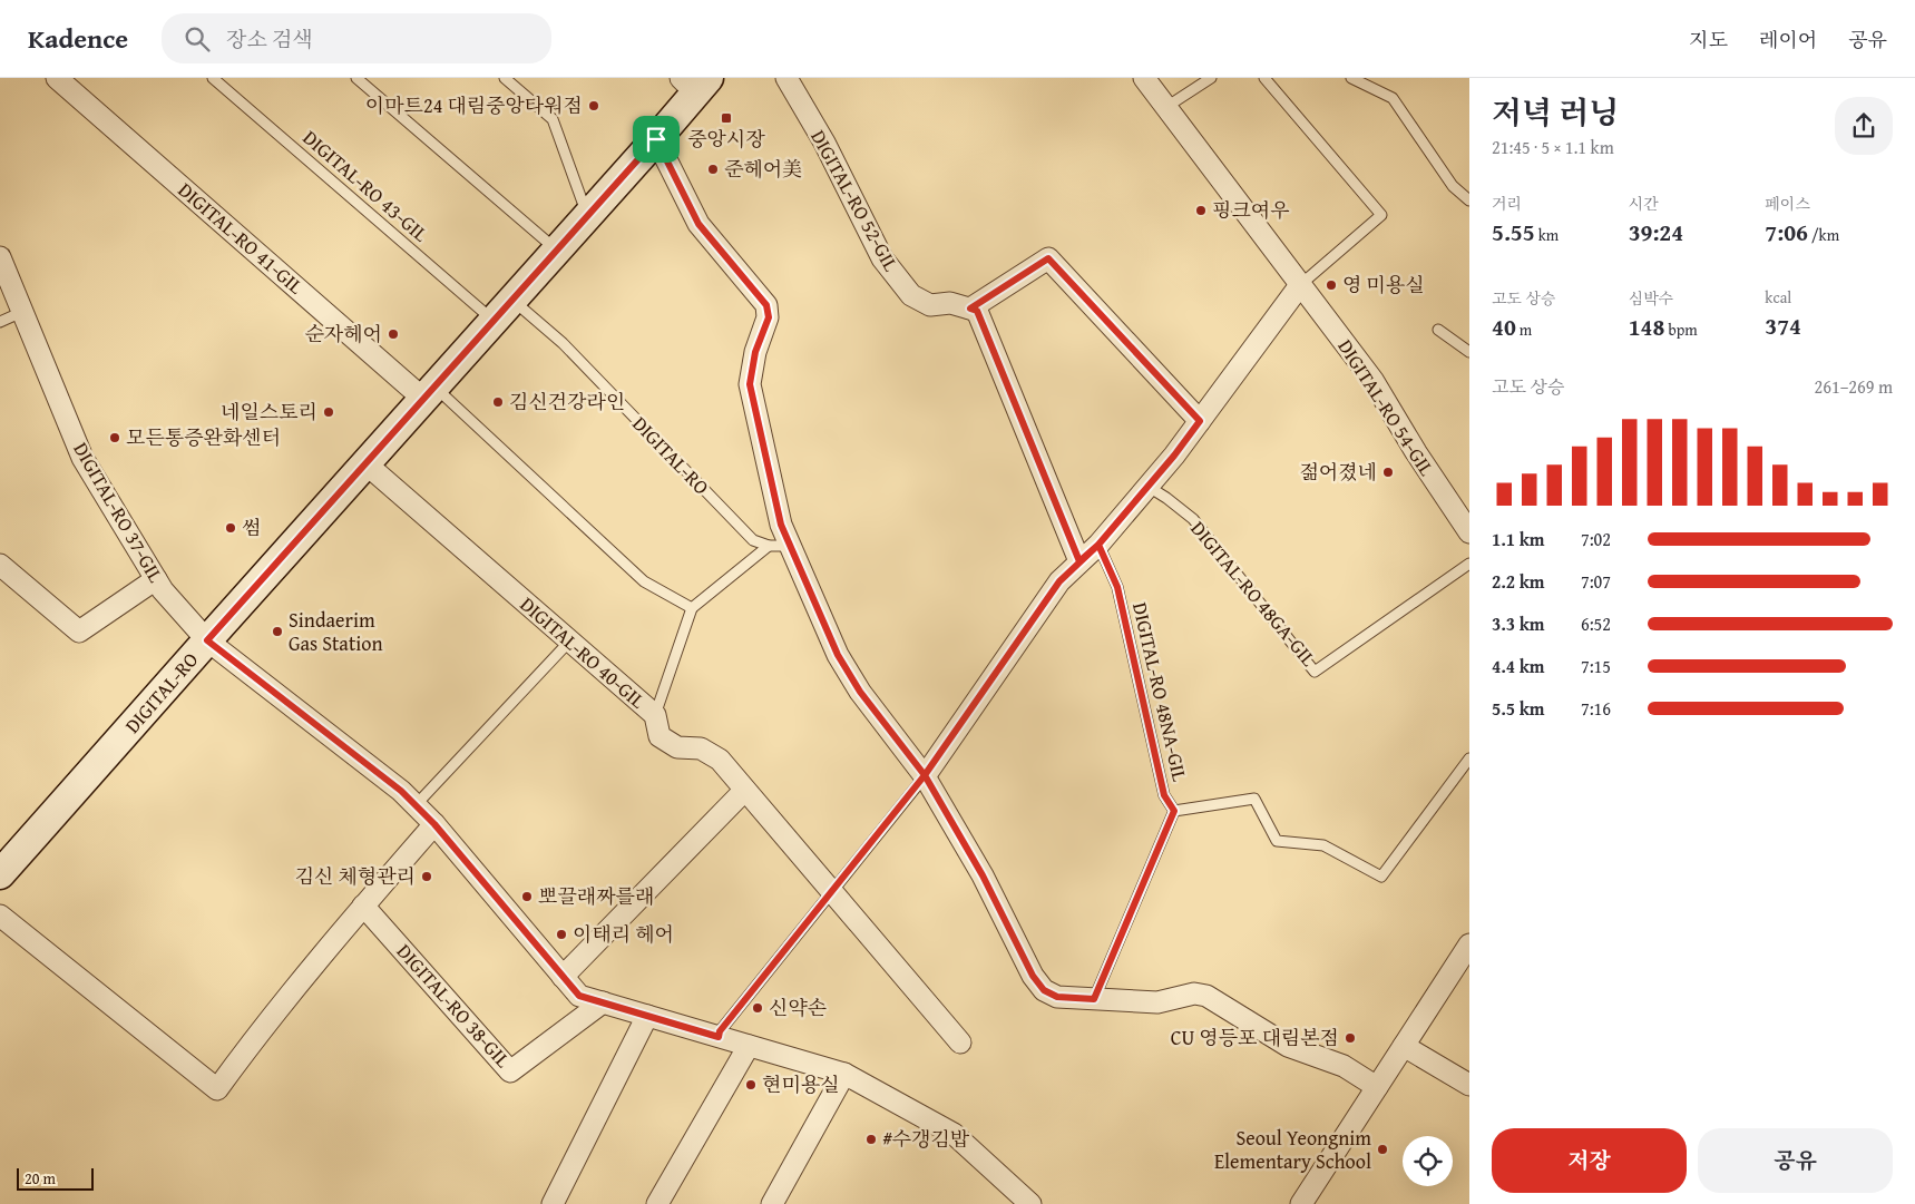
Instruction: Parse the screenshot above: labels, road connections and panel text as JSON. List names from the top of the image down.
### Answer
{
  "streets": {
    "main road": ["DIGITAL-RO"],
    "street": [
      "DIGITAL-RO 52-GIL",
      "DIGITAL-RO 41-GIL",
      "DIGITAL-RO 54-GIL",
      "DIGITAL-RO 37-GIL",
      "DIGITAL-RO 40-GIL",
      "DIGITAL-RO 38-GIL"
    ],
    "lane": ["DIGITAL-RO 43-GIL", "DIGITAL-RO 48GA-GIL", "DIGITAL-RO 48NA-GIL"]
  },
  "crossings": [
    ["DIGITAL-RO 43-GIL", "DIGITAL-RO"],
    ["DIGITAL-RO 41-GIL", "DIGITAL-RO"],
    ["DIGITAL-RO", "DIGITAL-RO 37-GIL"],
    ["DIGITAL-RO", "DIGITAL-RO 40-GIL"]
  ],
  "places": {
    "other": [
      "이마트24 대림중앙타워점",
      "준헤어美",
      "핑크여우",
      "영 미용실",
      "순자헤어",
      "김신건강라인",
      "네일스토리",
      "모든통증완화센터",
      "젊어졌네",
      "썸",
      "Sindaerim Gas Station",
      "김신 체형관리",
      "뽀끌래짜를래",
      "이태리 헤어",
      "신약손",
      "CU 영등포 대림본점",
      "현미용실",
      "#수갱김밥",
      "Seoul Yeongnim Elementary School"
    ],
    "transit": ["중앙시장"]
  },
  "scale_bar": "20 m",
  "page": {
    "header": "Kadence",
    "search": "장소 검색",
    "nav": ["지도", "레이어", "공유"],
    "heading": ["저녁 러닝", "21:45 · 5 × 1.1 km"],
    "stats": [
      ["거리", "5.55 km"],
      ["시간", "39:24"],
      ["페이스", "7:06 /km"],
      ["고도 상승", "40 m"],
      ["심박수", "148 bpm"],
      ["kcal", "374"]
    ],
    "chart": ["고도 상승", "261–269 m"],
    "list": [
      {
        "name": "1.1 km",
        "note": "7:02"
      },
      {
        "name": "2.2 km",
        "note": "7:07"
      },
      {
        "name": "3.3 km",
        "note": "6:52"
      },
      {
        "name": "4.4 km",
        "note": "7:15"
      },
      {
        "name": "5.5 km",
        "note": "7:16"
      }
    ],
    "buttons": ["저장", "공유"],
    "scale": "20 m"
  }
}
